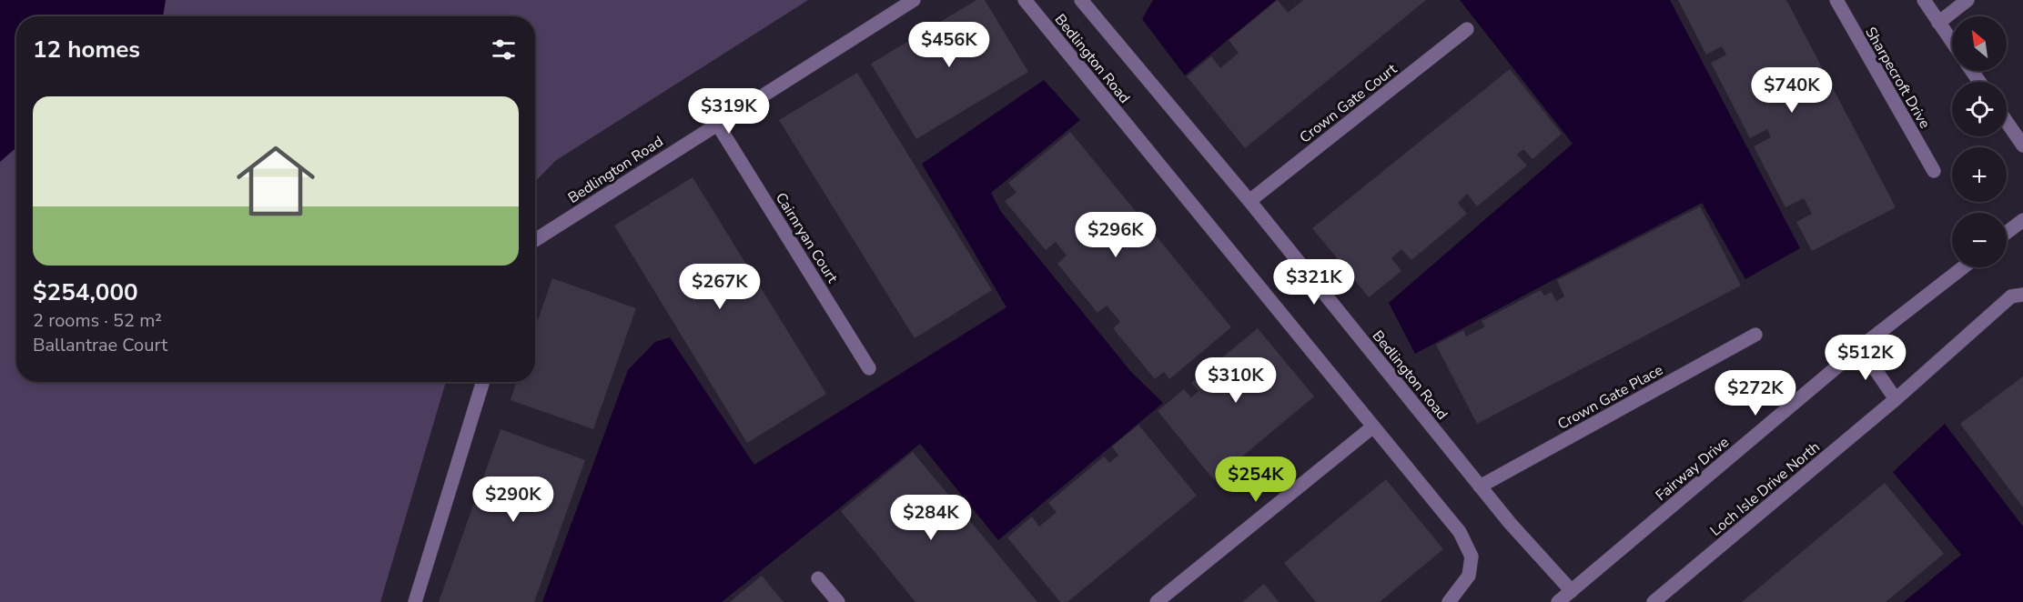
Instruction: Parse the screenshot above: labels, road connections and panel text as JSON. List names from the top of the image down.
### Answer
{
  "streets": {
    "street": [
      "Bedlington Road",
      "Sharpecroft Drive",
      "Crown Gate Court",
      "Cairnryan Court",
      "Crown Gate Place",
      "Fairway Drive",
      "Loch Isle Drive North"
    ]
  },
  "crossings": [
    ["Bedlington Road", "Crown Gate Court"],
    ["Bedlington Road", "Cairnryan Court"],
    ["Bedlington Road", "Crown Gate Place"],
    ["Bedlington Road", "Fairway Drive"]
  ],
  "north": "top left",
  "page": {
    "map_buttons": ["+", "−"],
    "heading": "12 homes",
    "price": [
      "$456K",
      "$740K",
      "$319K",
      "$296K",
      "$321K",
      "$267K",
      "$512K",
      "$310K",
      "$272K",
      "$254K",
      "$290K",
      "$284K"
    ],
    "list": [
      {
        "name": "$254,000",
        "note": "2 rooms · 52 m² · Ballantrae Court"
      }
    ]
  }
}
